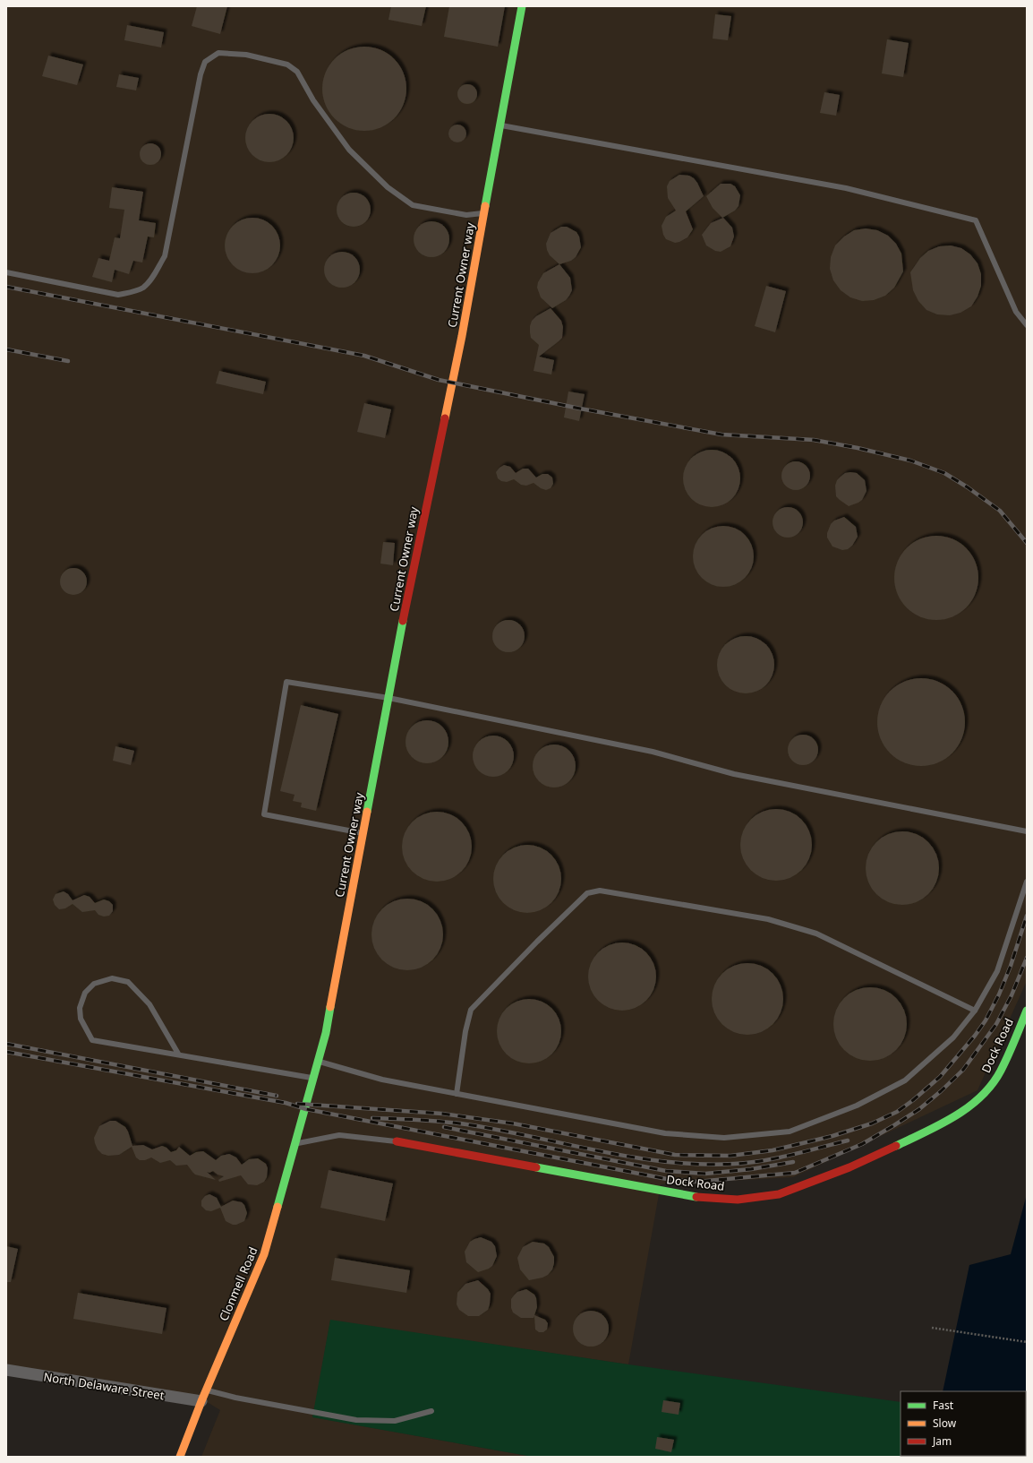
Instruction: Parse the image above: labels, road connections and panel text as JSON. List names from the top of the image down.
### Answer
{
  "streets": {
    "street": [
      "Current Owner way",
      "Dock Road",
      "Clonmell Road",
      "North Delaware Street"
    ]
  },
  "crossings": [
    ["Current Owner way", "Clonmell Road"],
    ["Clonmell Road", "North Delaware Street"]
  ],
  "legend": ["Fast", "Slow", "Jam"]
}
